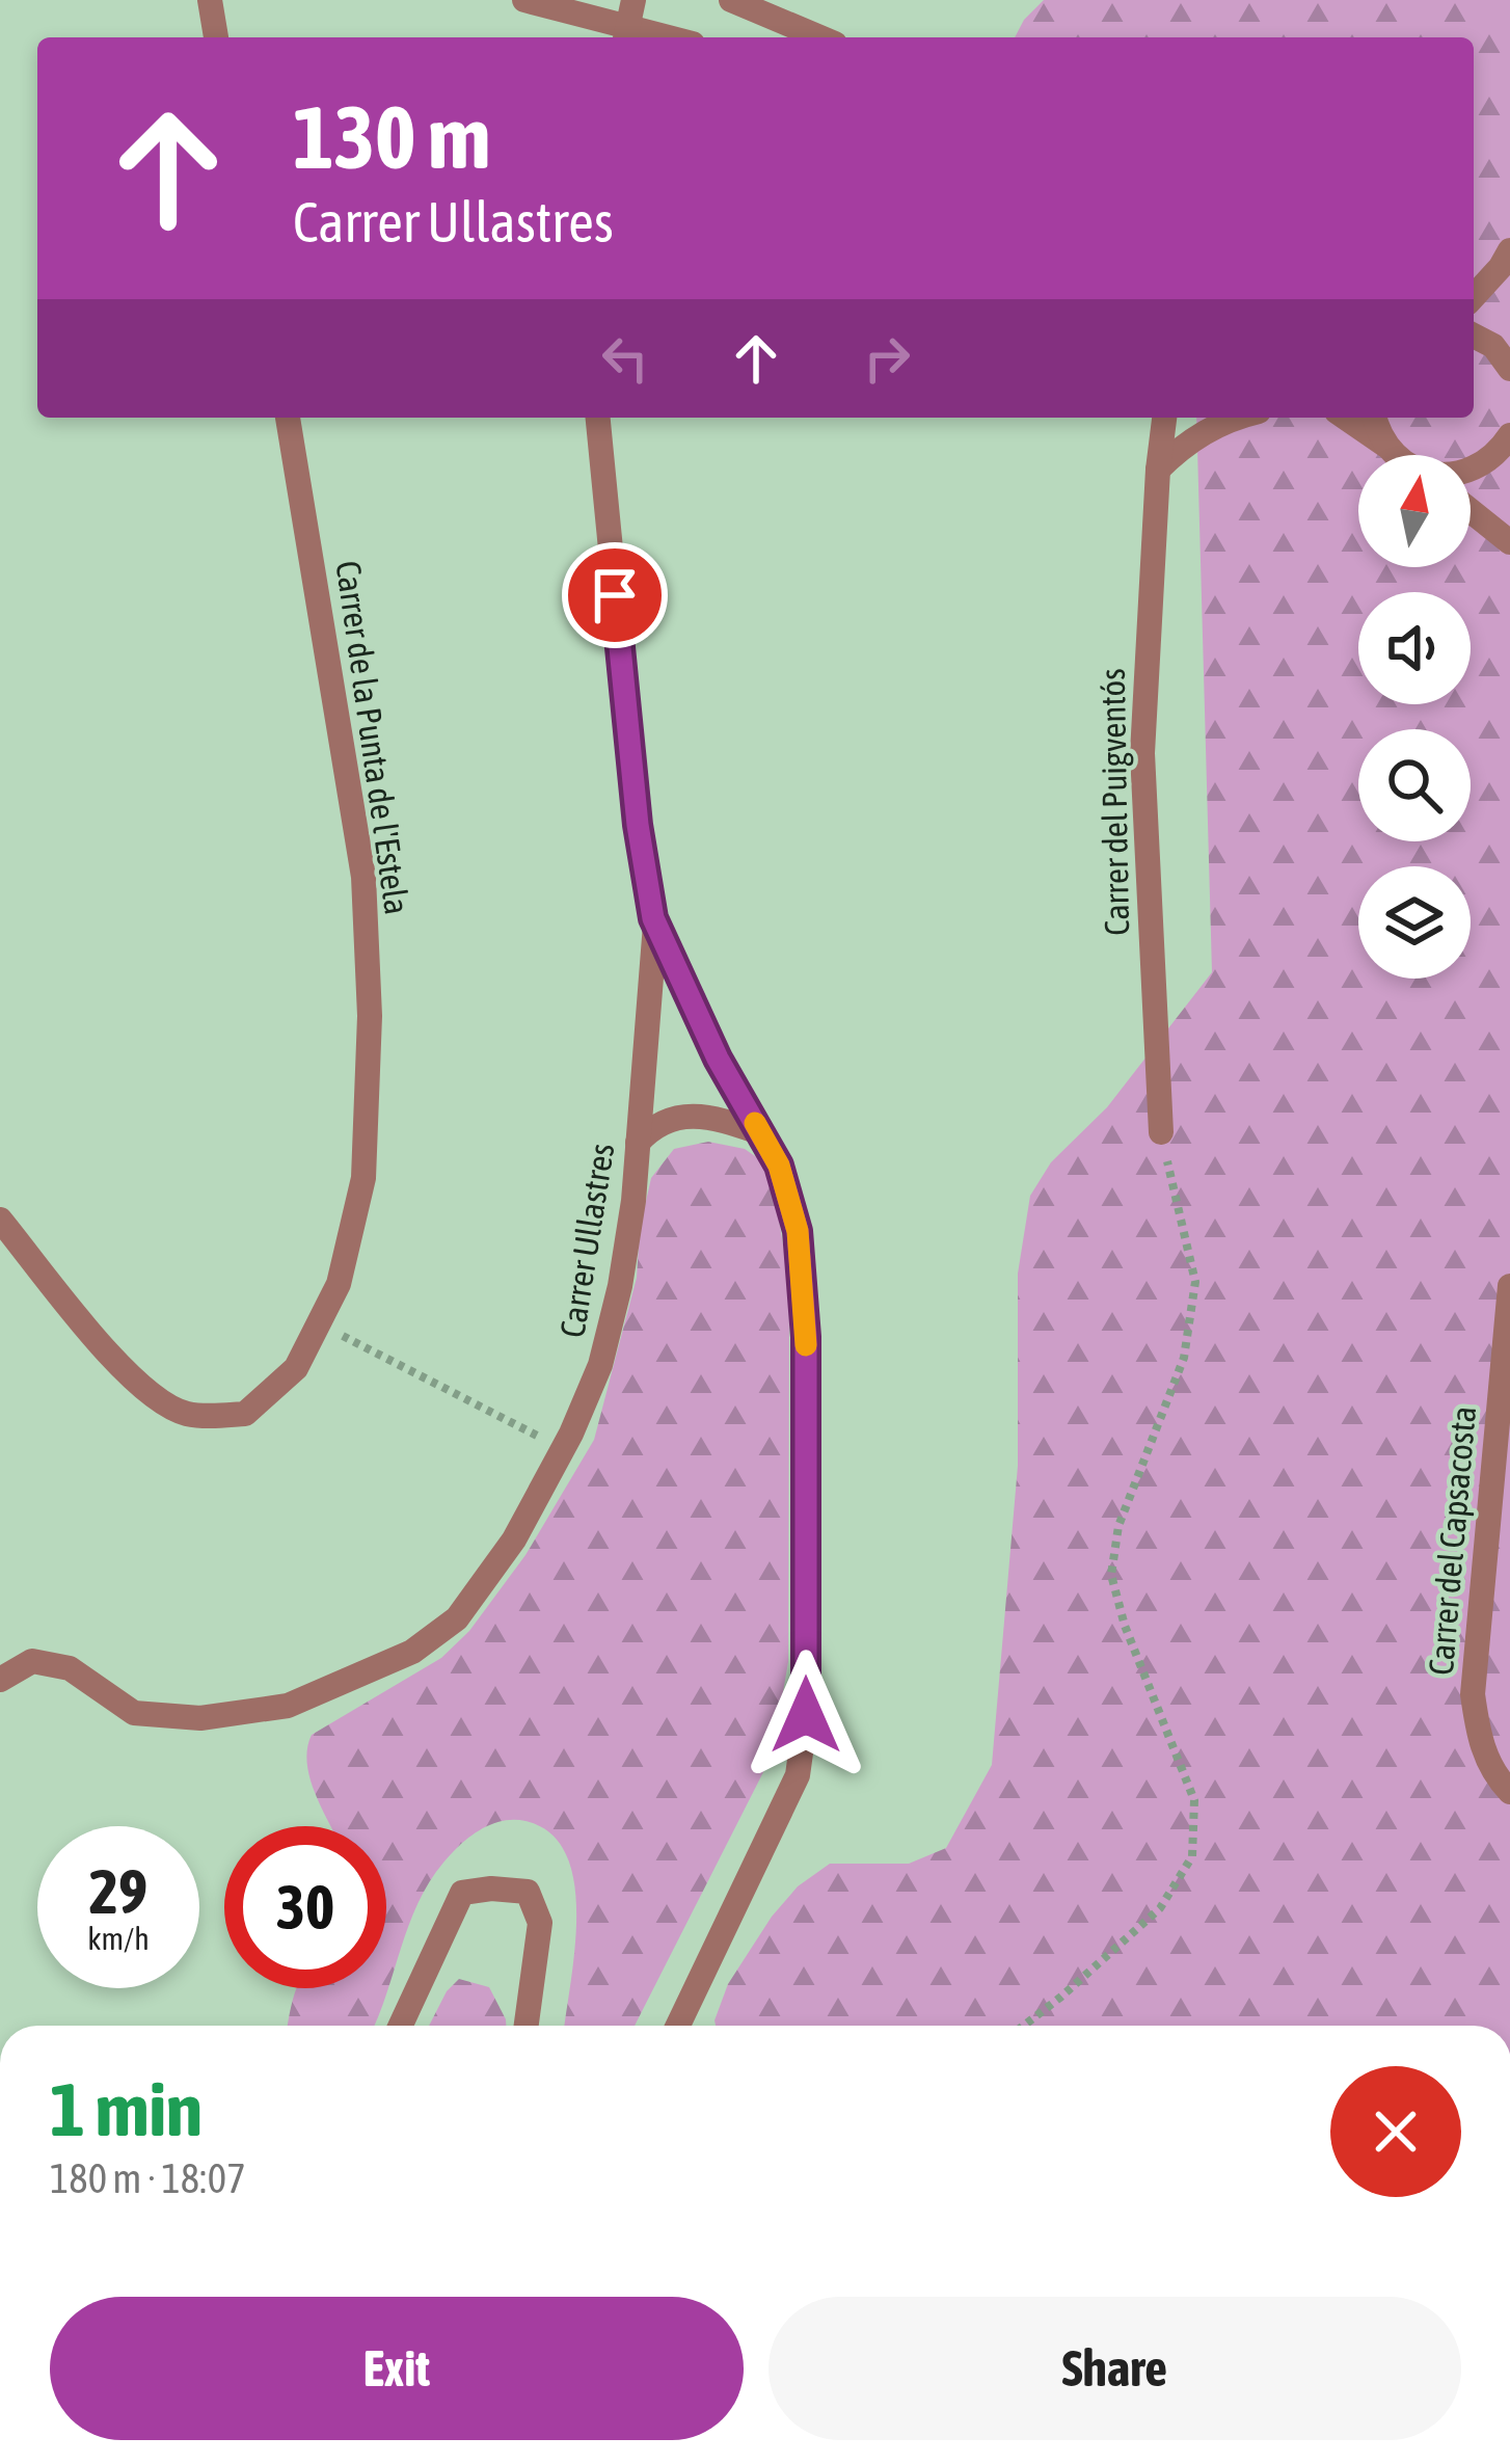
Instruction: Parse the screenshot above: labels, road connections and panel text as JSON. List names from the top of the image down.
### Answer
{
  "streets": {
    "street": [
      "Carrer de la Punta de l'Estela",
      "Carrer del Puigventós",
      "Carrer Ullastres",
      "Carrer del Capsacosta"
    ]
  },
  "north": "top",
  "page": {
    "turn": ["130 m", "Carrer Ullastres"],
    "speed": "29 km/h",
    "limit": "30",
    "heading": ["1 min", "180 m · 18:07"],
    "buttons": ["Exit", "Share"]
  }
}
